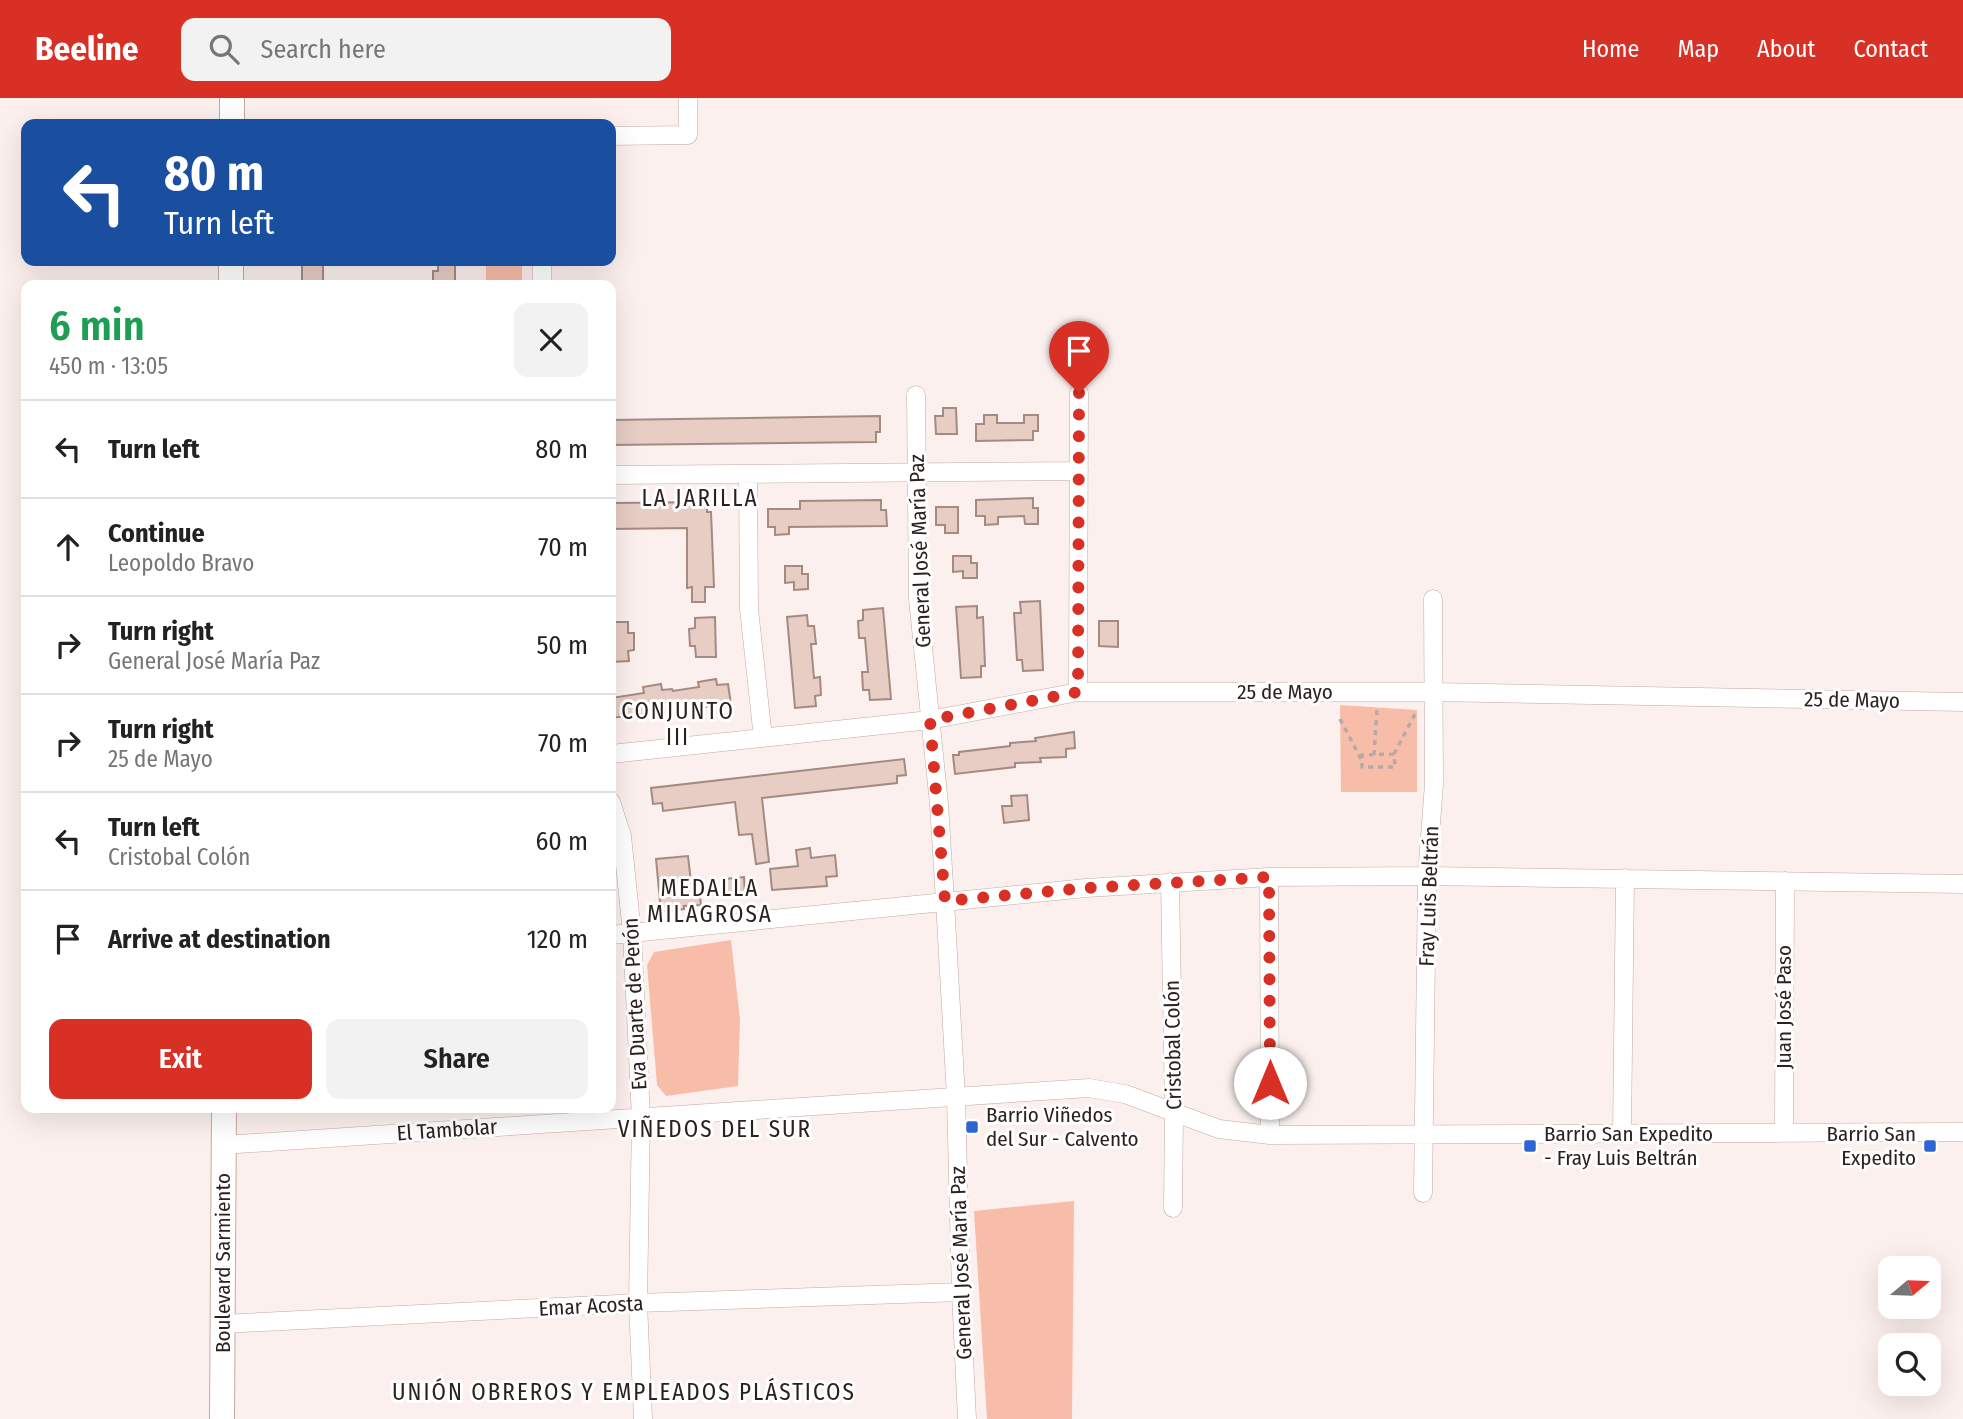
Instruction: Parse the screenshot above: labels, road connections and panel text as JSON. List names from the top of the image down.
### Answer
{
  "streets": {
    "street": [
      "General José María Paz",
      "25 de Mayo",
      "Fray Luis Beltrán",
      "Eva Duarte de Perón",
      "Juan José Paso",
      "Cristobal Colón",
      "El Tambolar",
      "Boulevard Sarmiento",
      "Emar Acosta"
    ]
  },
  "crossings": [
    ["General José María Paz", "25 de Mayo"],
    ["General José María Paz", "El Tambolar"],
    ["General José María Paz", "Emar Acosta"],
    ["25 de Mayo", "Fray Luis Beltrán"],
    ["Fray Luis Beltrán", "El Tambolar"],
    ["Eva Duarte de Perón", "El Tambolar"],
    ["Eva Duarte de Perón", "Emar Acosta"],
    ["Juan José Paso", "El Tambolar"],
    ["Cristobal Colón", "El Tambolar"],
    ["El Tambolar", "Boulevard Sarmiento"],
    ["Boulevard Sarmiento", "Emar Acosta"]
  ],
  "districts": [
    "LA JARILLA",
    "CONJUNTO III",
    "MEDALLA MILAGROSA",
    "VIÑEDOS DEL SUR",
    "UNIÓN OBREROS Y EMPLEADOS PLÁSTICOS"
  ],
  "places": {
    "transit": ["Barrio Viñedos del Sur - Calvento", "Barrio San Expedito - Fray Luis Beltrán", "Barrio San Expedito"]
  },
  "north": "right",
  "page": {
    "header": "Beeline",
    "search": "Search here",
    "nav": [
      "Home",
      "Map",
      "About",
      "Contact"
    ],
    "turn": ["80 m", "Turn left"],
    "heading": ["6 min", "450 m · 13:05"],
    "list": [
      {
        "name": "Turn left",
        "value": "80 m"
      },
      {
        "name": "Continue",
        "note": "Leopoldo Bravo",
        "value": "70 m"
      },
      {
        "name": "Turn right",
        "note": "General José María Paz",
        "value": "50 m"
      },
      {
        "name": "Turn right",
        "note": "25 de Mayo",
        "value": "70 m"
      },
      {
        "name": "Turn left",
        "note": "Cristobal Colón",
        "value": "60 m"
      },
      {
        "name": "Arrive at destination",
        "value": "120 m"
      }
    ],
    "buttons": ["Exit", "Share"]
  }
}
